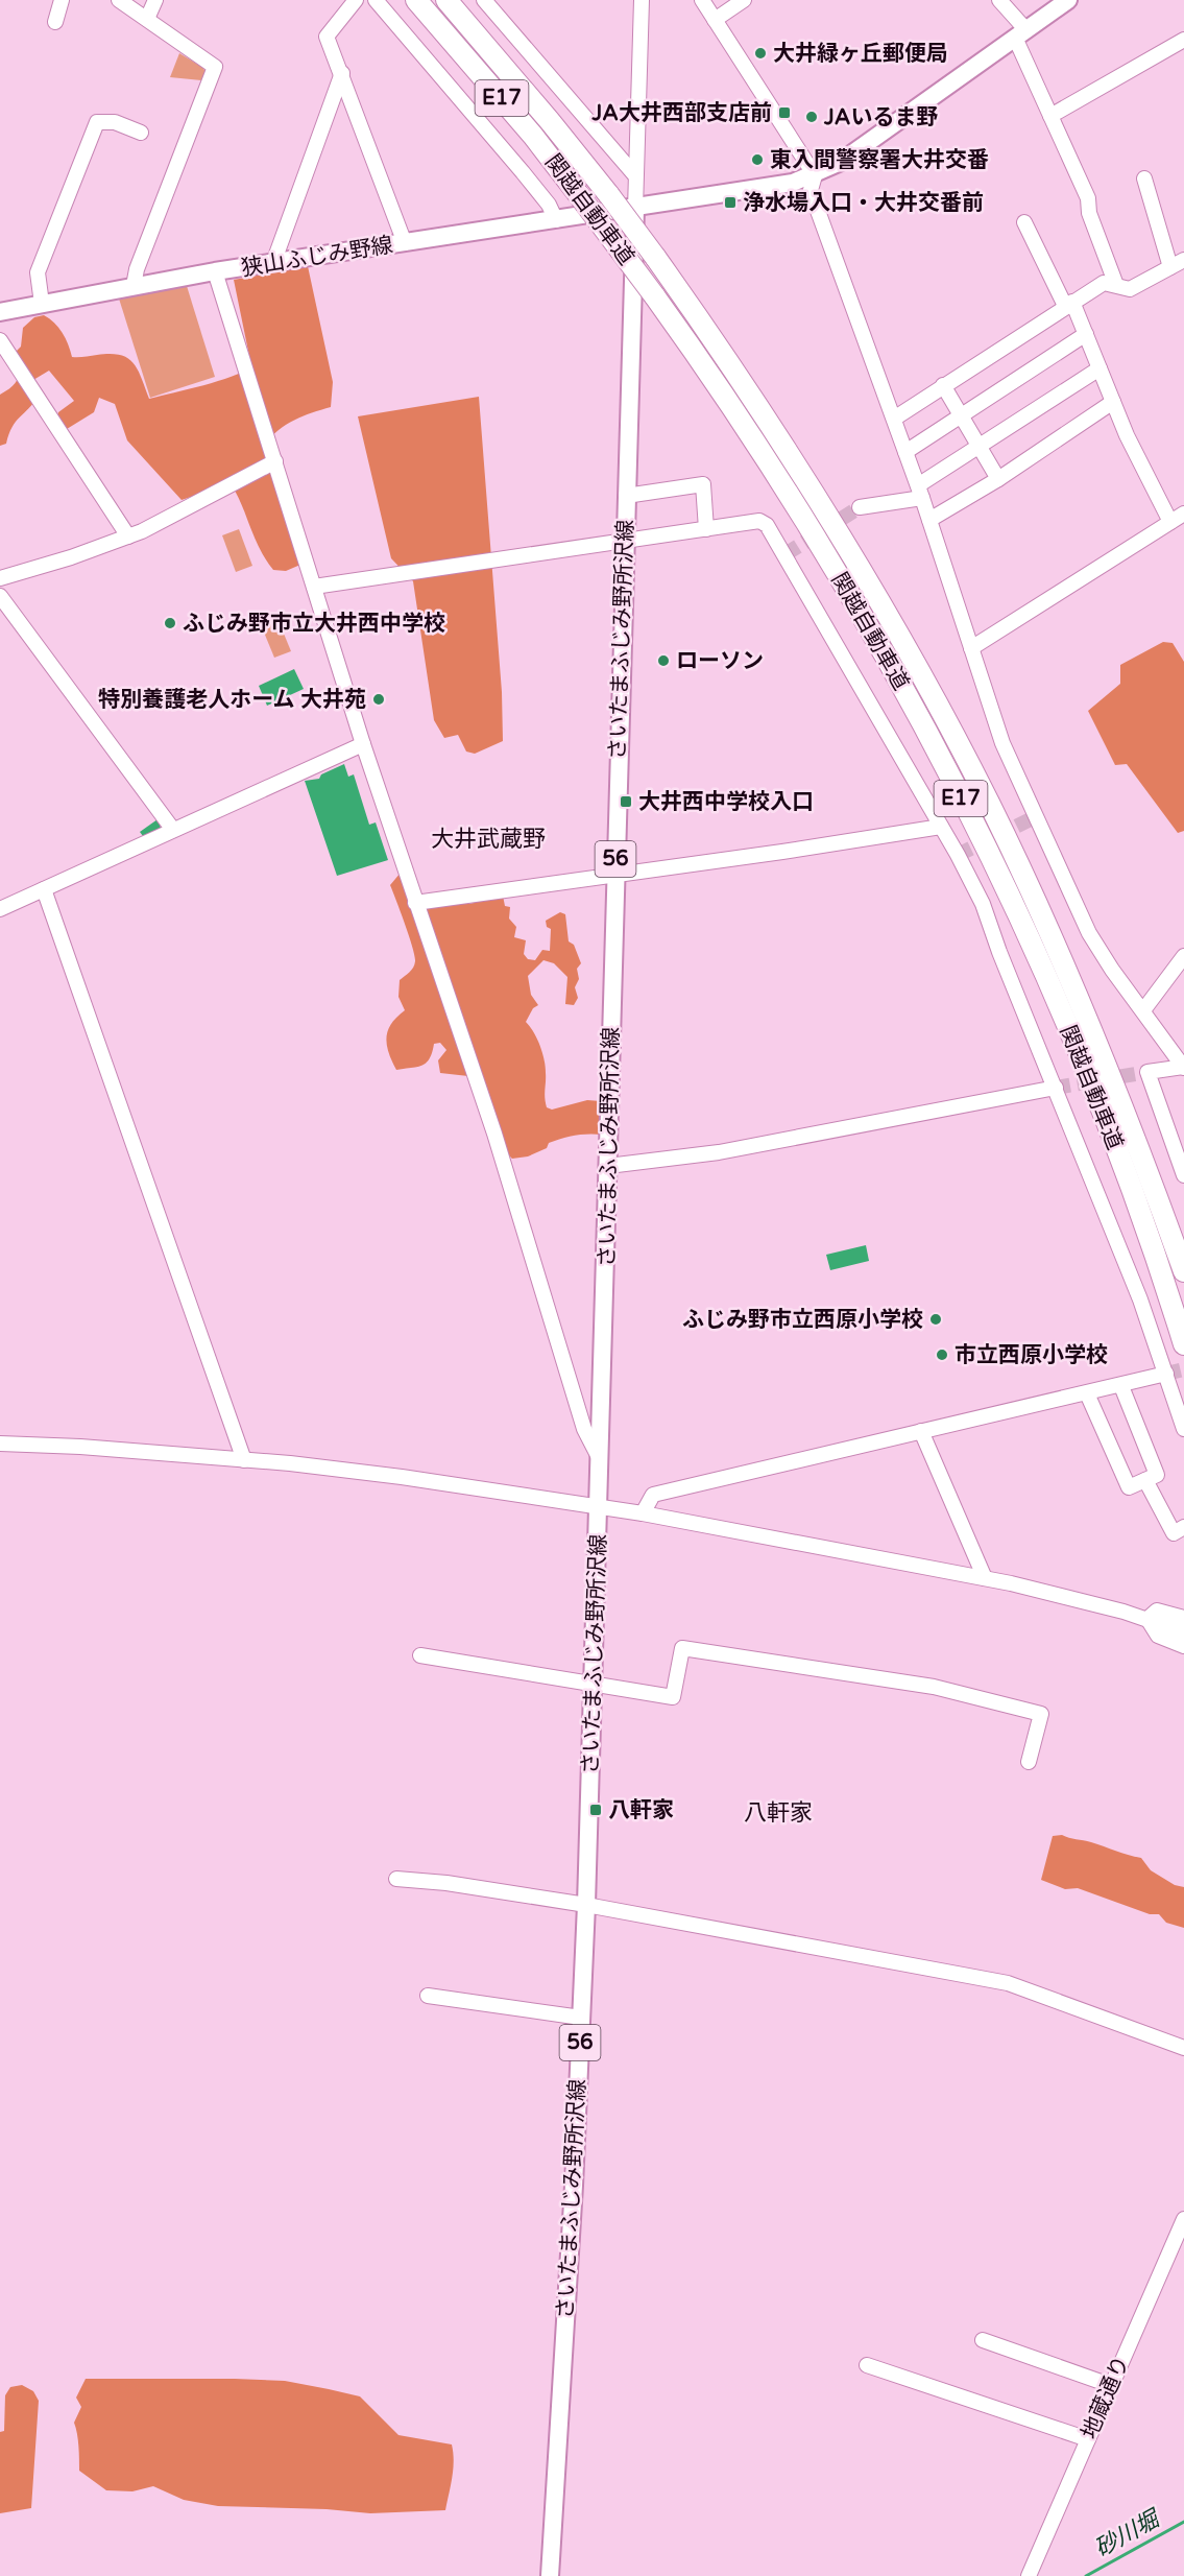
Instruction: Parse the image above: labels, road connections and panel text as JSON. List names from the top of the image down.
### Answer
{
  "streets": {
    "highway": ["E17", "関越自動車道"],
    "main road": ["狭山ふじみ野線", "さいたまふじみ野所沢線", "56"],
    "street": ["地蔵通り"]
  },
  "crossings": [
    ["狭山ふじみ野線", "さいたまふじみ野所沢線"]
  ],
  "districts": ["大井武蔵野", "八軒家"],
  "water": ["砂川堀"],
  "places": {
    "other": [
      "大井緑ヶ丘郵便局",
      "JAいるま野",
      "東入間警察署大井交番",
      "ふじみ野市立大井西中学校",
      "ローソン",
      "特別養護老人ホーム 大井苑",
      "ふじみ野市立西原小学校",
      "市立西原小学校"
    ],
    "transit": [
      "JA大井西部支店前",
      "浄水場入口・大井交番前",
      "大井西中学校入口",
      "八軒家"
    ]
  }
}
